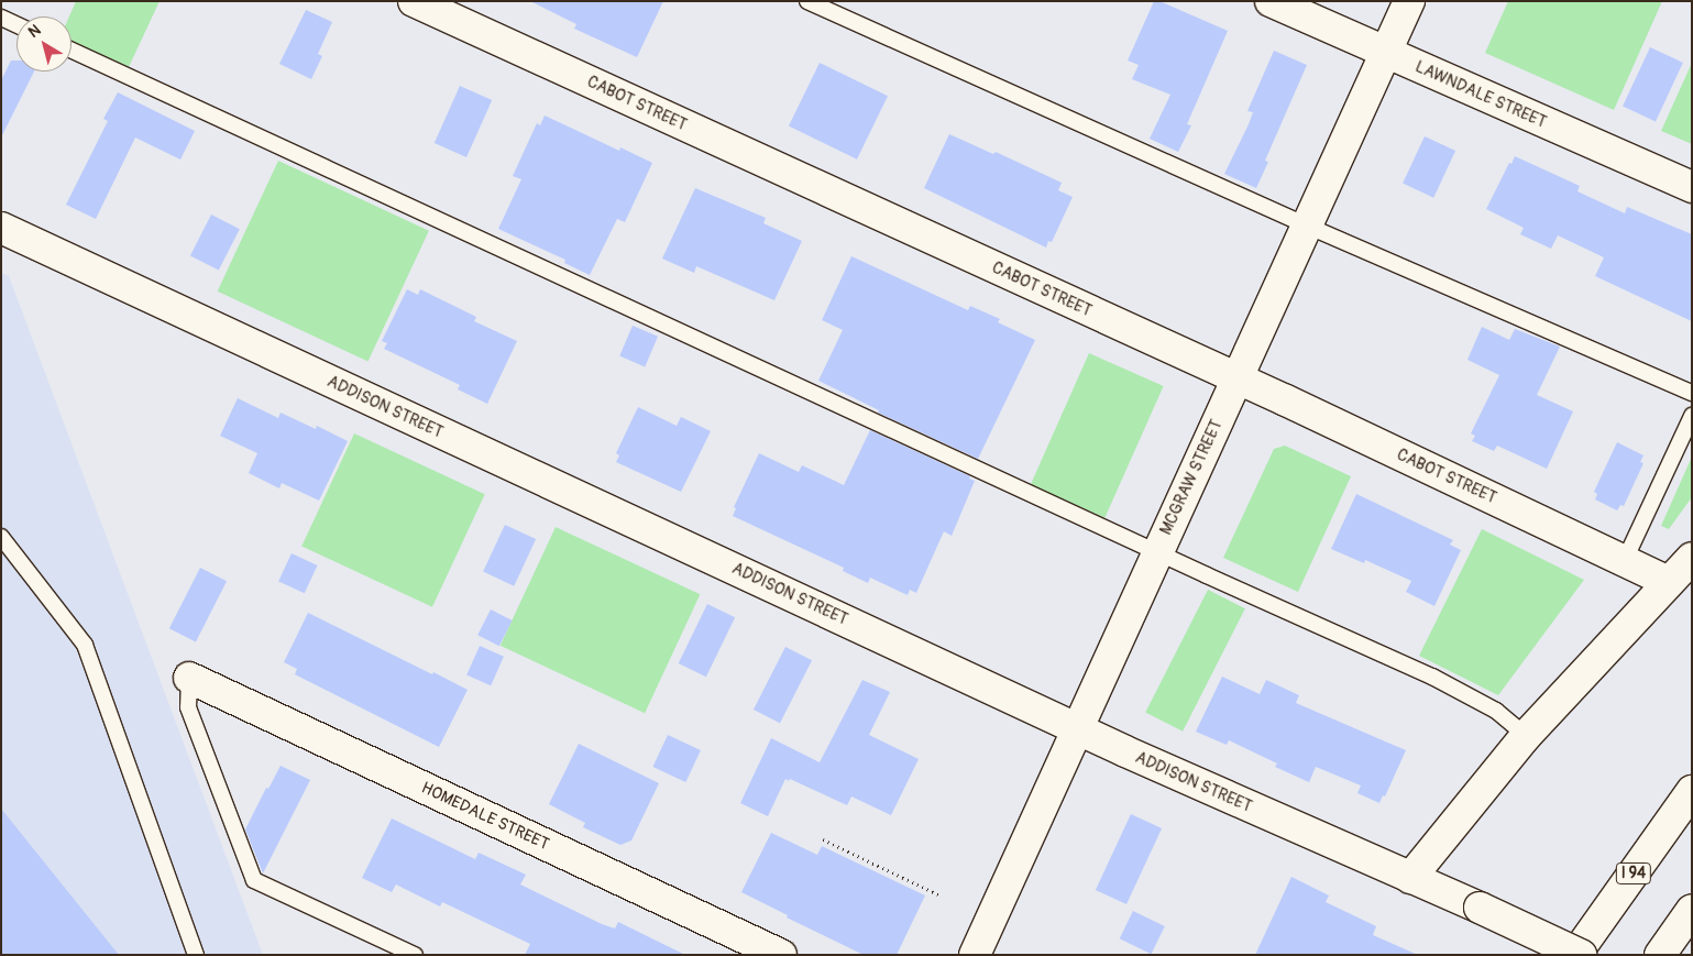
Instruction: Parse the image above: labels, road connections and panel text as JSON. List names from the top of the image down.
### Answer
{
  "streets": {
    "main road": [
      "LAWNDALE STREET",
      "CABOT STREET",
      "ADDISON STREET",
      "MCGRAW STREET",
      "HOMEDALE STREET",
      "I 94"
    ]
  },
  "crossings": [
    ["LAWNDALE STREET", "MCGRAW STREET"],
    ["CABOT STREET", "MCGRAW STREET"],
    ["ADDISON STREET", "MCGRAW STREET"]
  ],
  "north": "top left"
}
